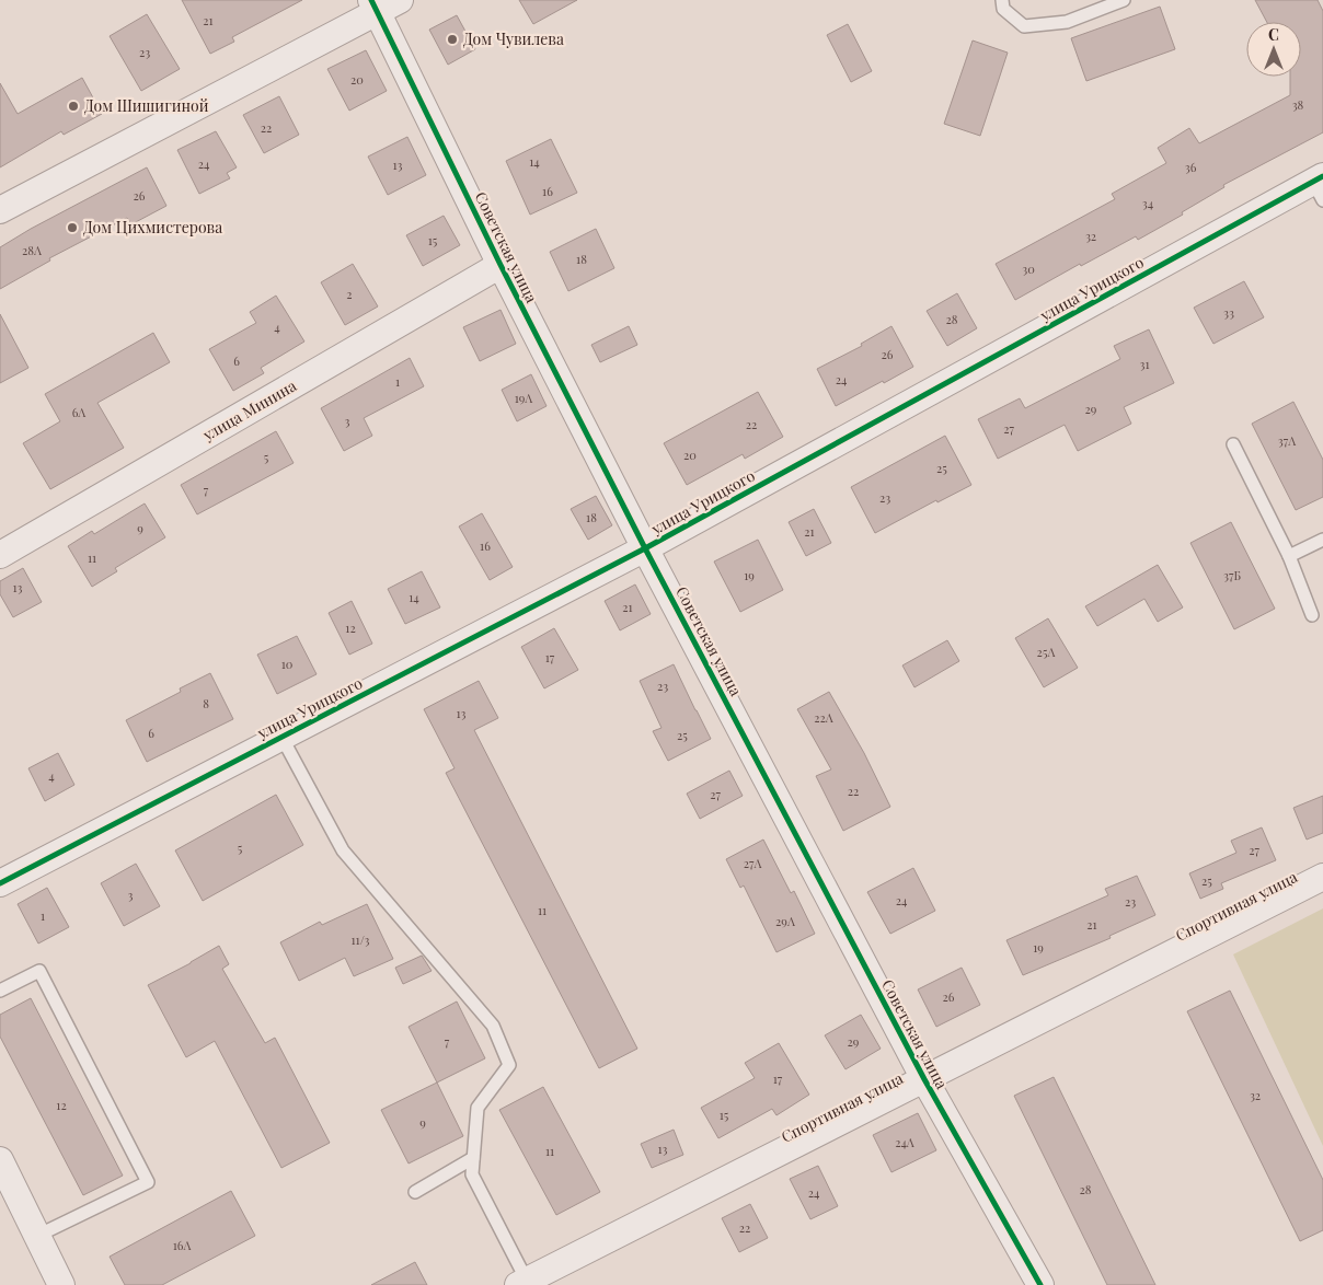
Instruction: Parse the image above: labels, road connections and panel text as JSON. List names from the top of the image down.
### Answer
{
  "streets": {
    "street": [
      "Советская улица",
      "улица Урицкого",
      "улица Минина",
      "Спортивная улица"
    ]
  },
  "crossings": [
    ["Советская улица", "улица Урицкого"],
    ["Советская улица", "улица Минина"],
    ["Советская улица", "Спортивная улица"]
  ],
  "places": ["Дом Чувилева", "Дом Шишигиной", "Дом Цихмистерова"],
  "house_numbers": [
    "21",
    "23",
    "20",
    "38",
    "22",
    "14",
    "24",
    "13",
    "36",
    "16",
    "26",
    "34",
    "32",
    "15",
    "28А",
    "18",
    "30",
    "2",
    "33",
    "28",
    "4",
    "26",
    "6",
    "31",
    "24",
    "1",
    "19А",
    "29",
    "6А",
    "3",
    "22",
    "27",
    "37А",
    "20",
    "5",
    "25",
    "7",
    "23",
    "18",
    "9",
    "21",
    "16",
    "11",
    "19",
    "37Б",
    "13",
    "14",
    "21",
    "12",
    "25А",
    "17",
    "10",
    "23",
    "8",
    "13",
    "22А",
    "6",
    "25",
    "4",
    "22",
    "27",
    "5",
    "27",
    "27А",
    "25",
    "3",
    "24",
    "23",
    "11",
    "1",
    "29А",
    "21",
    "11/3",
    "19",
    "26",
    "7",
    "29",
    "17",
    "32",
    "12",
    "15",
    "9",
    "24А",
    "13",
    "11",
    "28",
    "24",
    "22",
    "16А"
  ],
  "north": "top"
}
